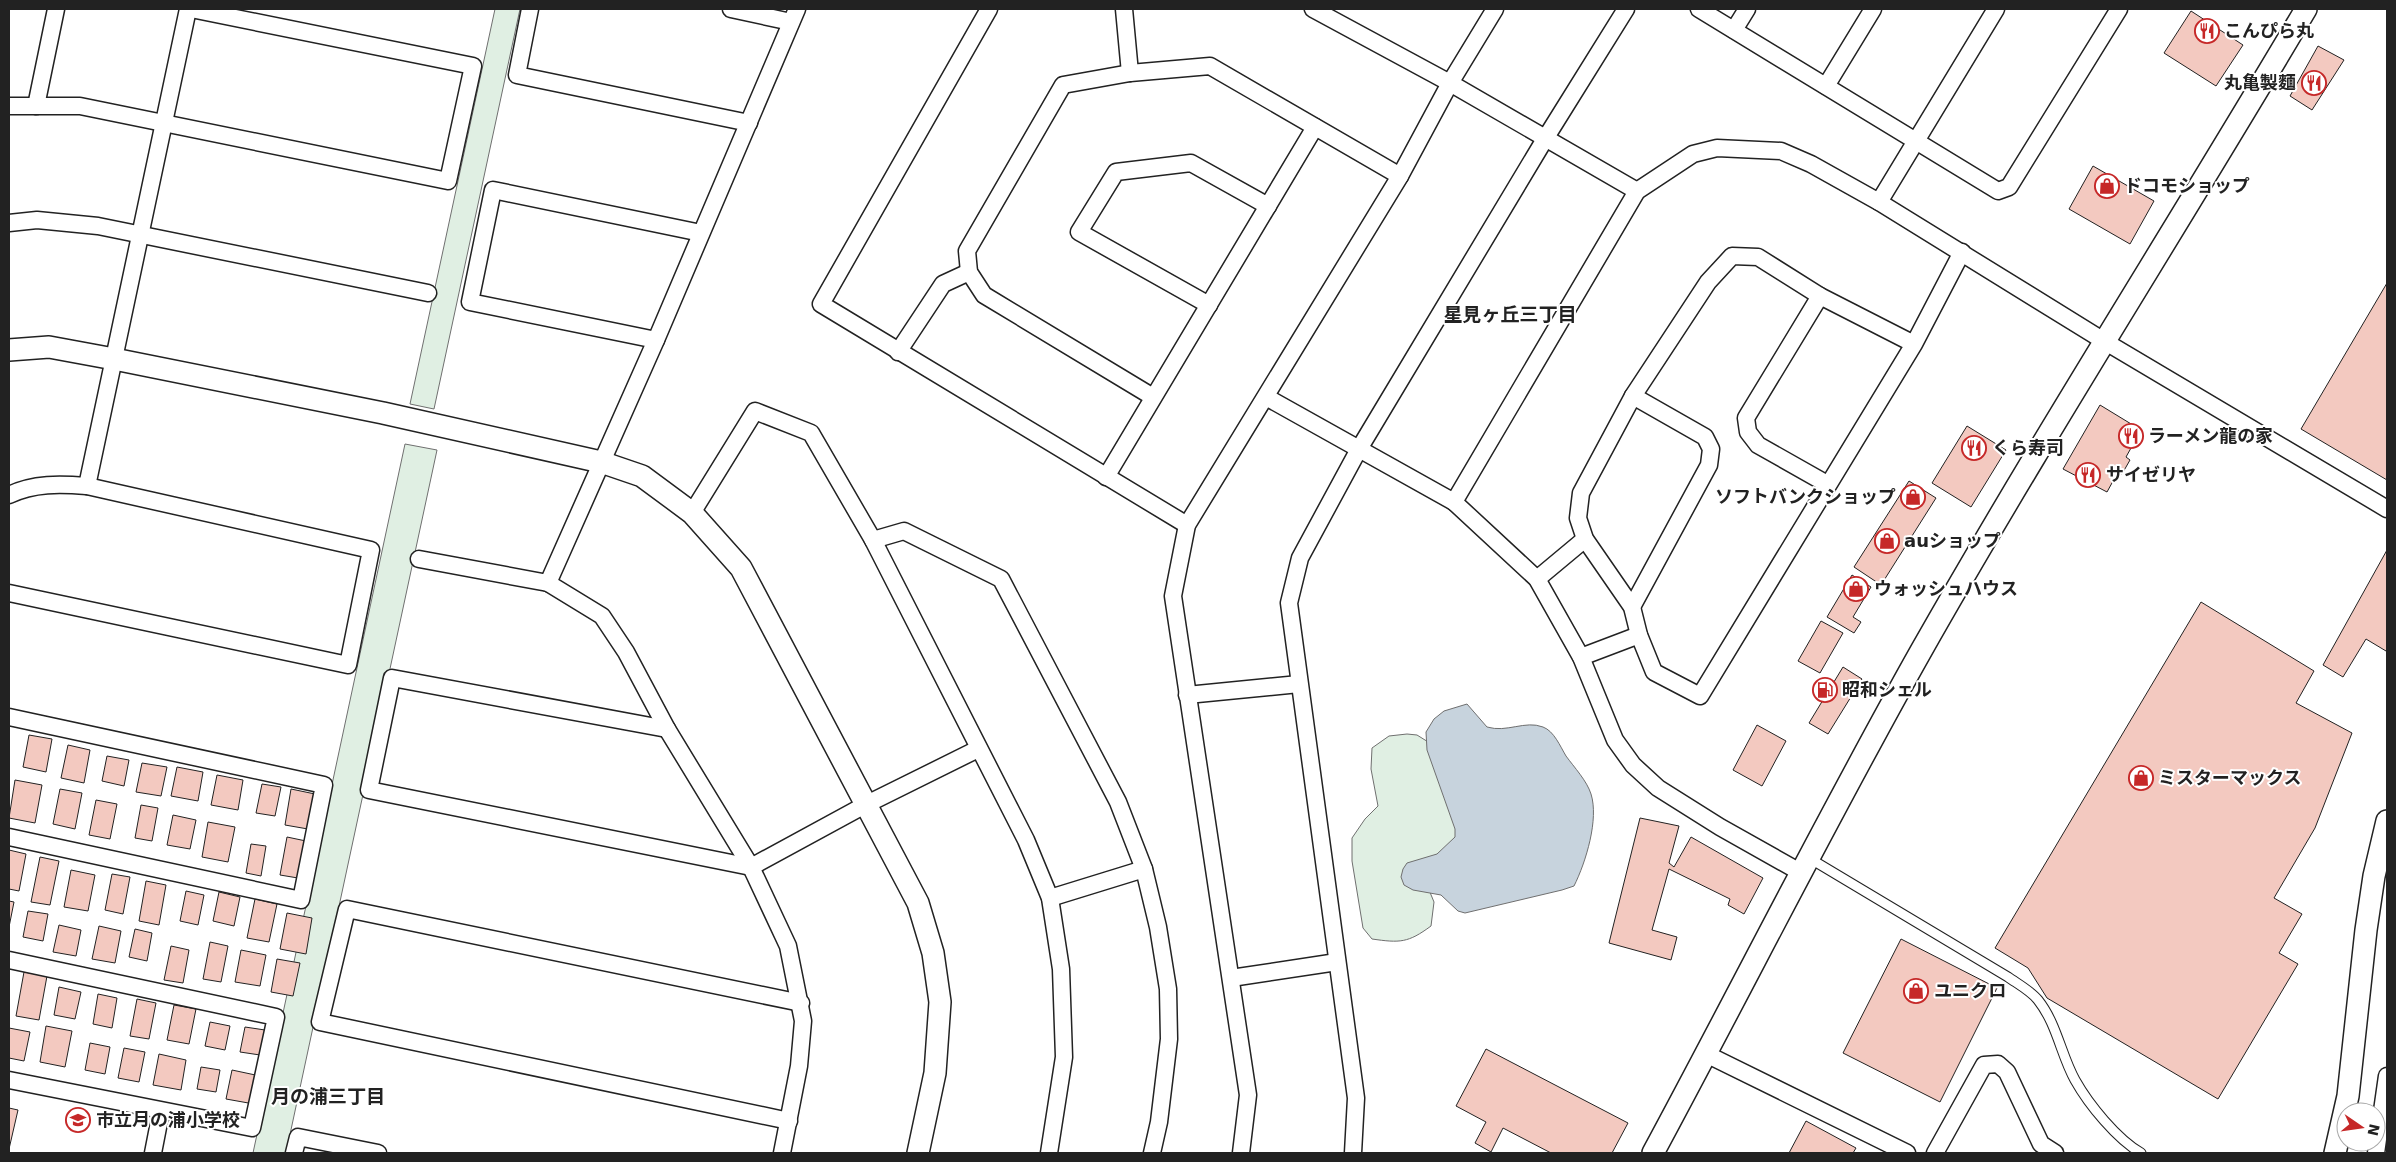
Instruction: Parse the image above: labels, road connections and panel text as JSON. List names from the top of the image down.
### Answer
{
  "districts": ["星見ヶ丘三丁目", "月の浦三丁目"],
  "places": {
    "restaurant": [
      "こんぴら丸",
      "丸亀製麵",
      "ラーメン龍の家",
      "くら寿司",
      "サイゼリヤ"
    ],
    "shop": [
      "ドコモショップ",
      "ソフトバンクショップ",
      "auショップ",
      "ウォッシュハウス",
      "ミスターマックス",
      "ユニクロ"
    ],
    "fuel station": ["昭和シェル"],
    "school or university": ["市立月の浦小学校"]
  },
  "north": "right"
}
